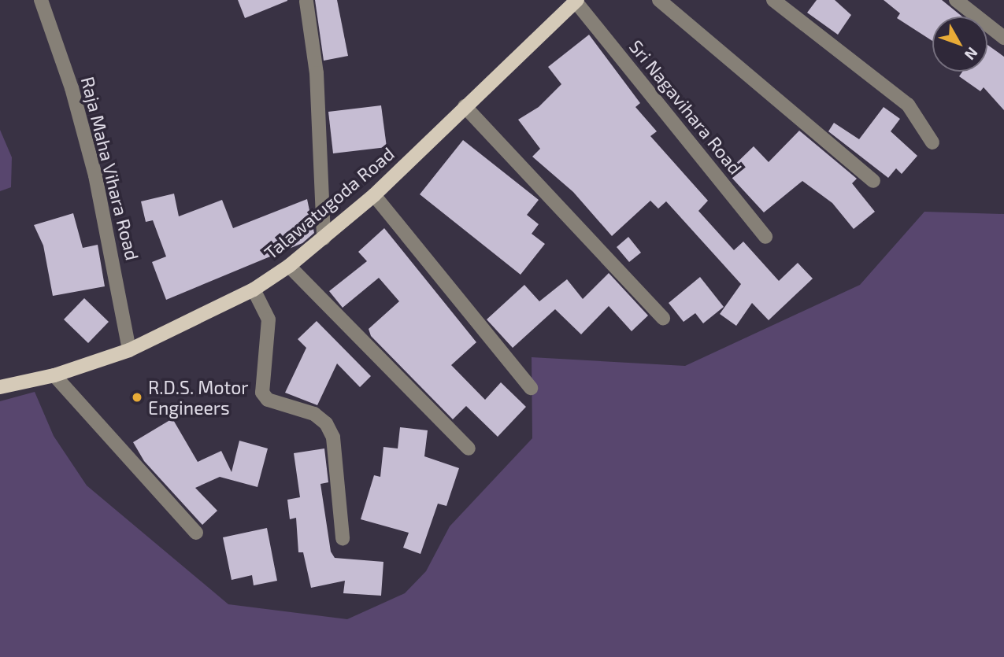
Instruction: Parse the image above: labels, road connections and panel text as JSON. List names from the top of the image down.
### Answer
{
  "streets": {
    "main road": ["Talawatugoda Road"],
    "street": ["Sri Nagavihara Road", "Raja Maha Vihara Road"]
  },
  "crossings": [
    ["Sri Nagavihara Road", "Talawatugoda Road"],
    ["Raja Maha Vihara Road", "Talawatugoda Road"]
  ],
  "places": ["R.D.S. Motor Engineers"],
  "north": "bottom right"
}
